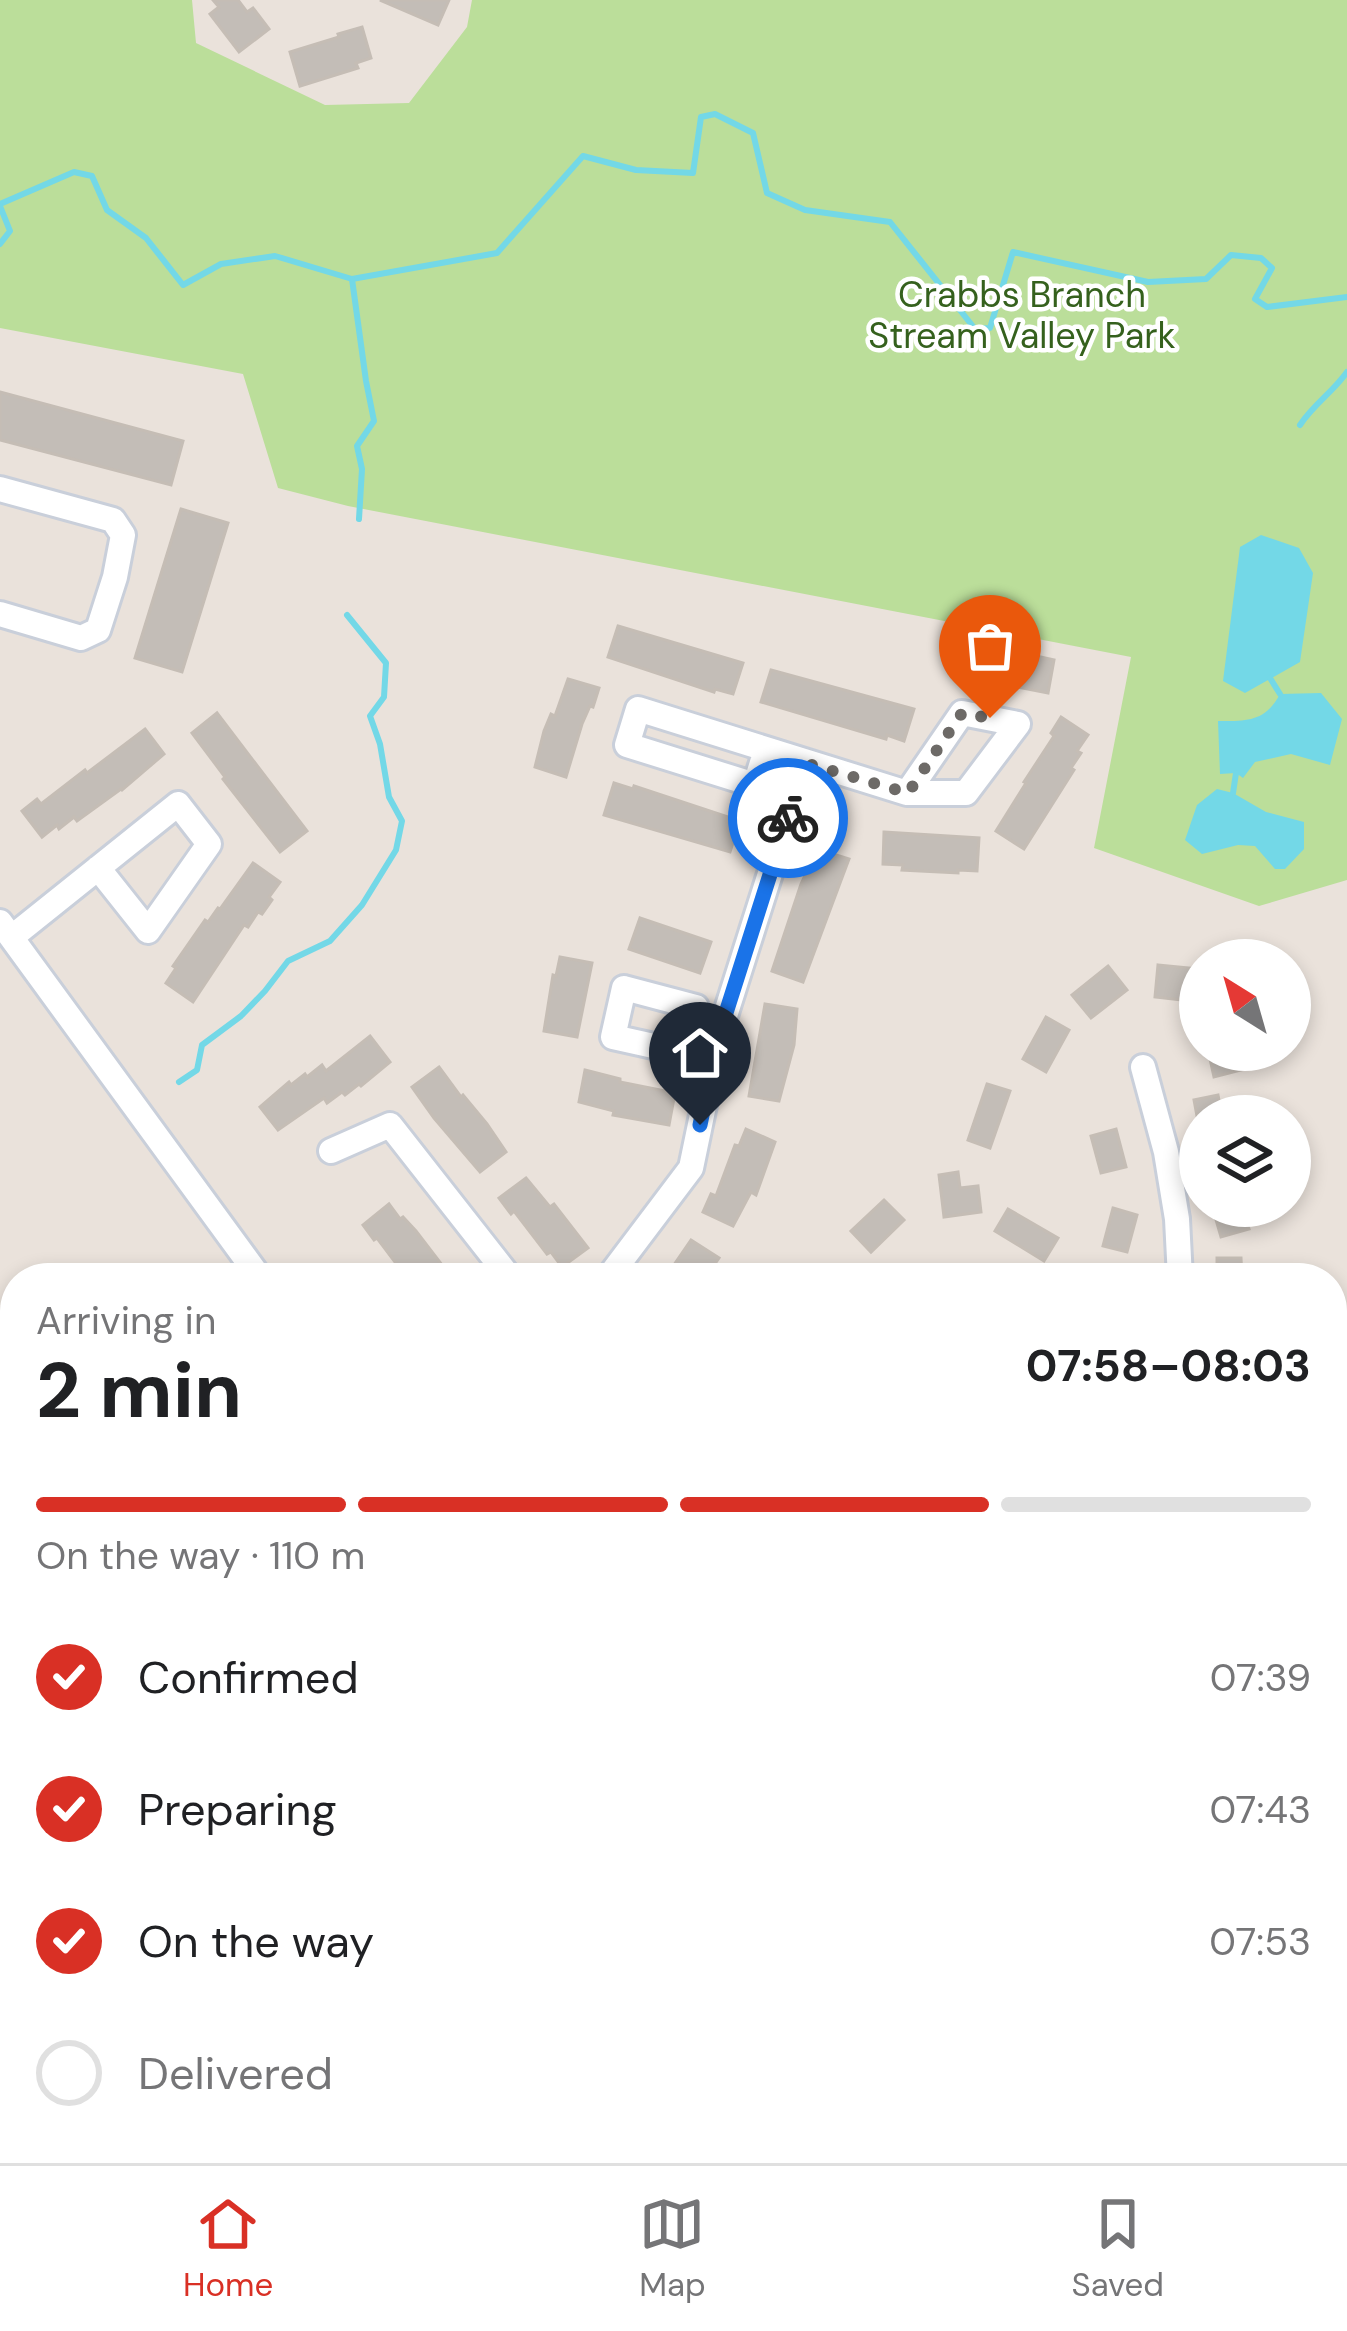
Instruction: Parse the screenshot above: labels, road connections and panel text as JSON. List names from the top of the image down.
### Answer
{
  "parks": ["Crabbs Branch Stream Valley Park"],
  "north": "top left",
  "page": {
    "heading": ["2 min", "Arriving in", "07:58–08:03"],
    "bar": "On the way · 110 m",
    "list": [
      ["Confirmed", "07:39"],
      ["Preparing", "07:43"],
      ["On the way", "07:53"],
      "Delivered"
    ],
    "tabs": ["Home", "Map", "Saved"]
  }
}
